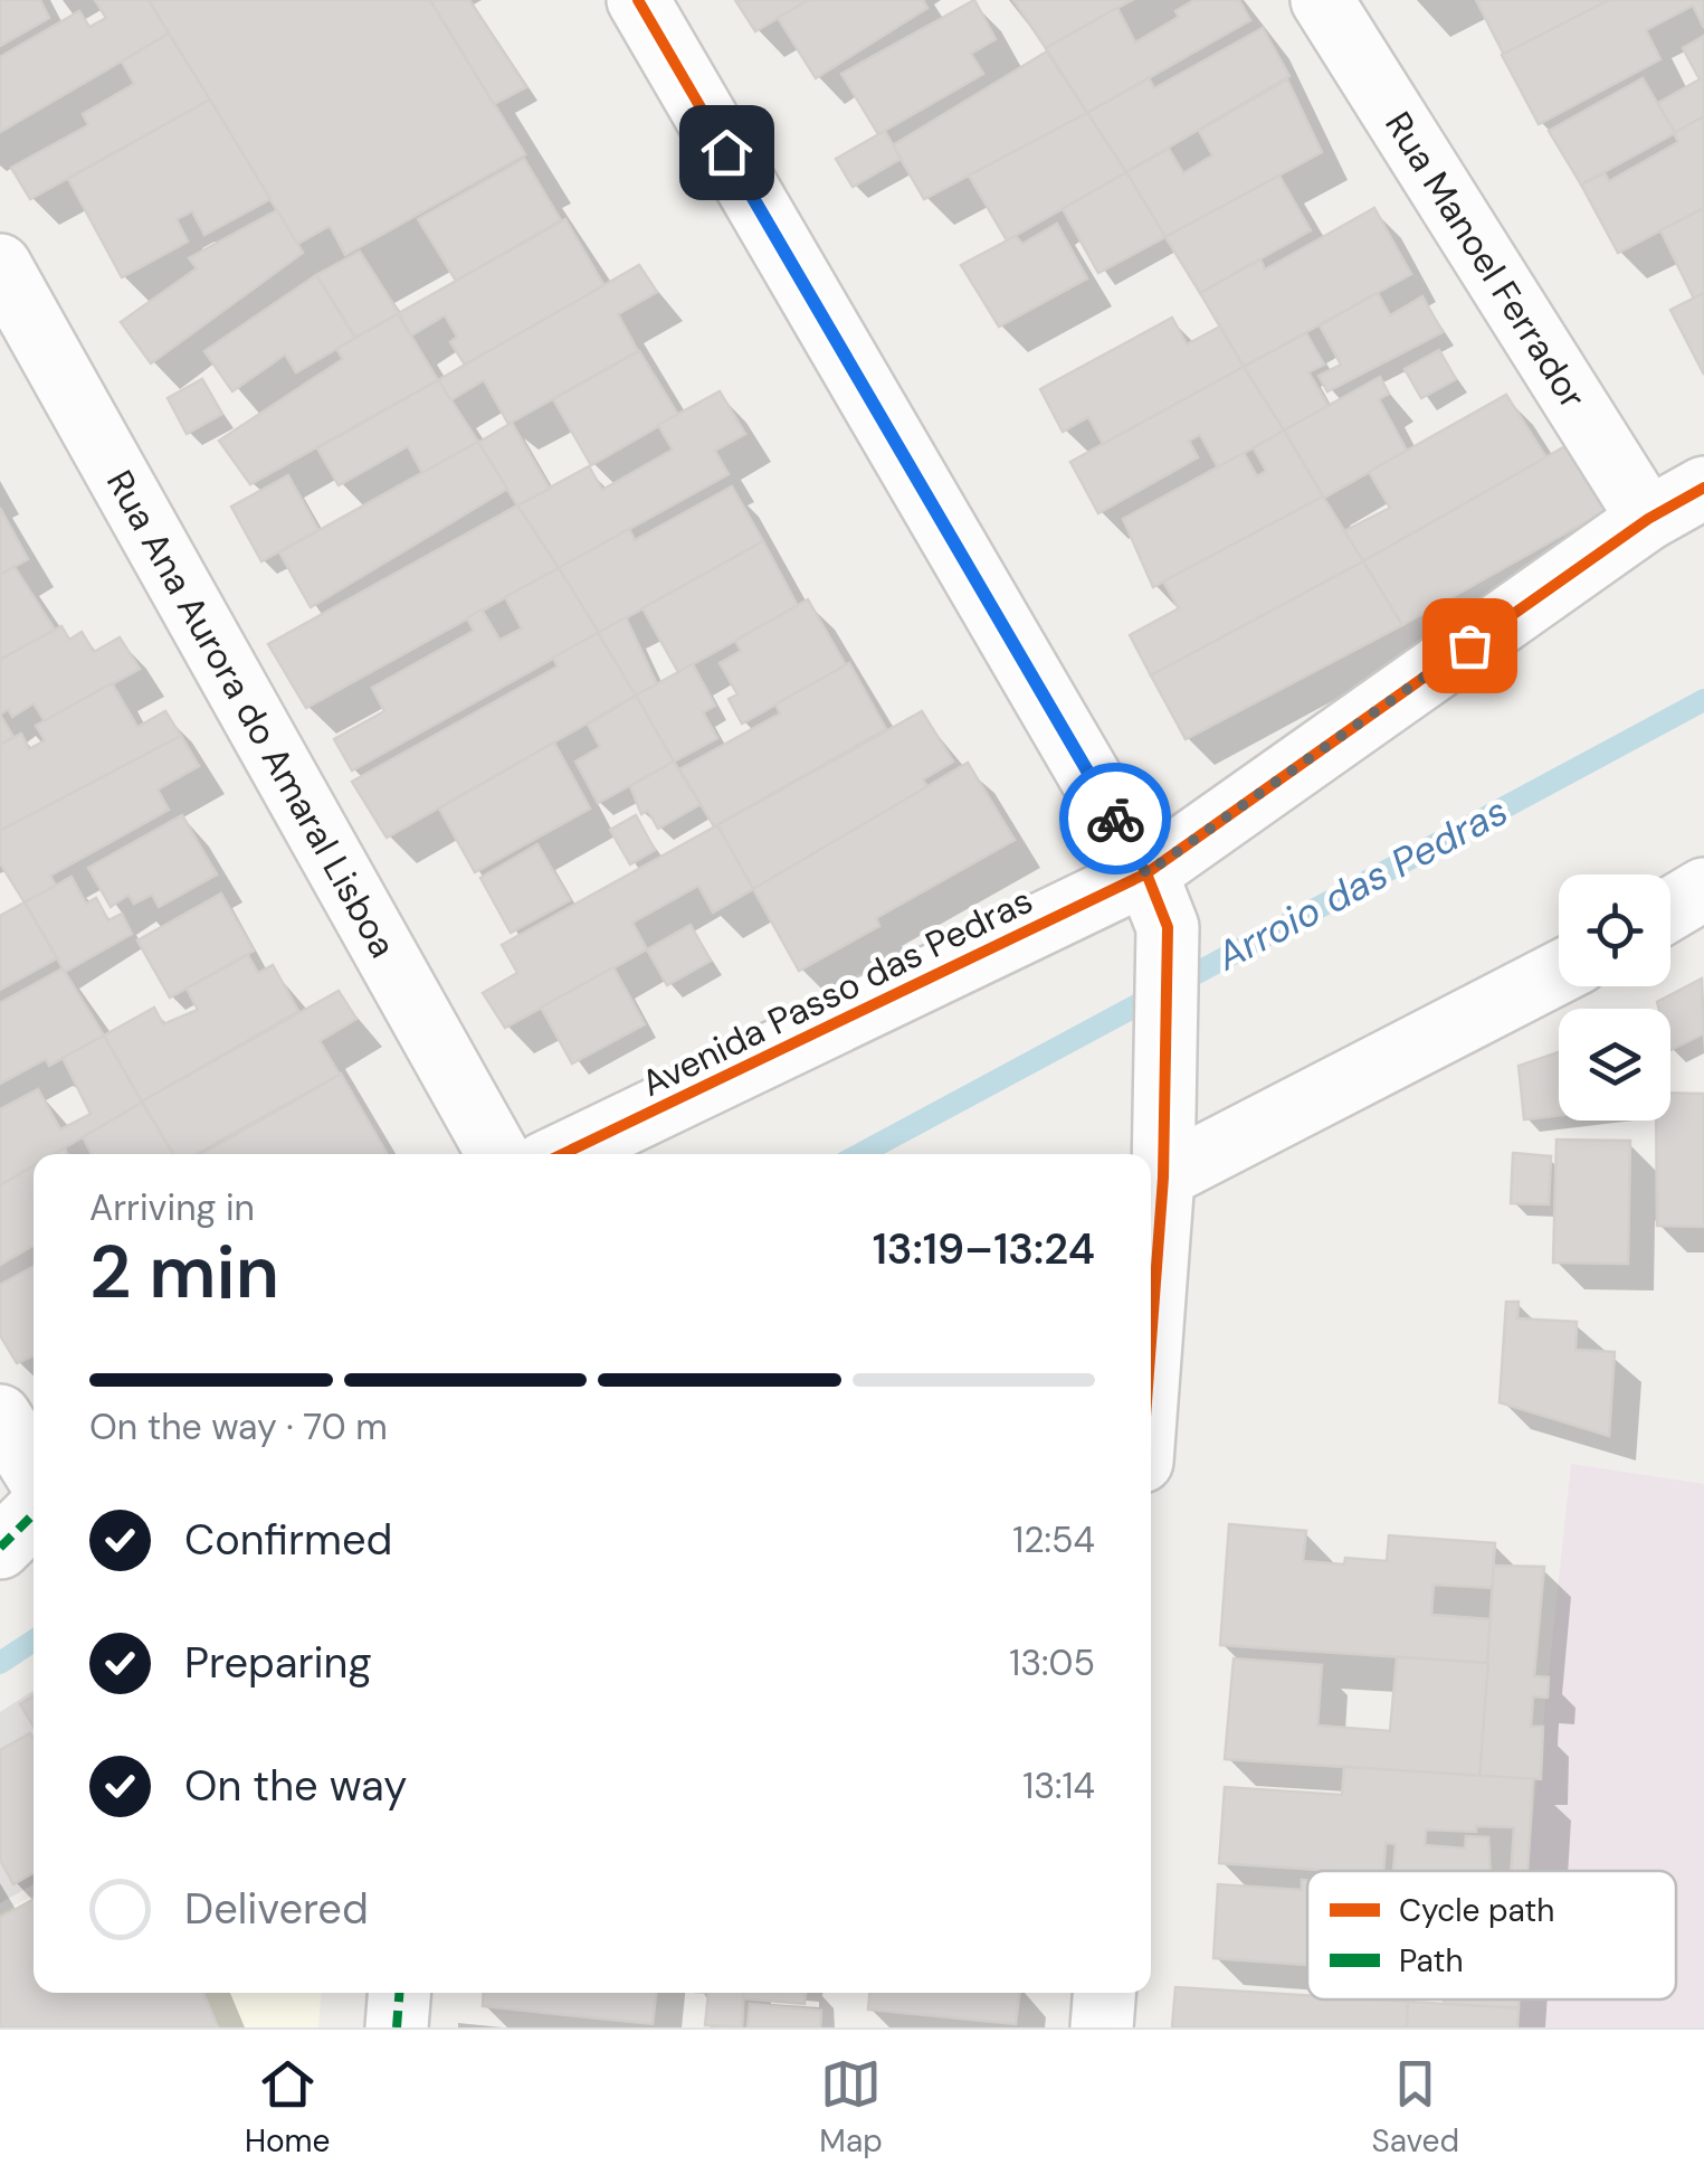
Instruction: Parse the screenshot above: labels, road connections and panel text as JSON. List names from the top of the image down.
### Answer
{
  "streets": {
    "street": ["Rua Manoel Ferrador", "Rua Ana Aurora do Amaral Lisboa", "Avenida Passo das Pedras"]
  },
  "crossings": [
    ["Rua Manoel Ferrador", "Avenida Passo das Pedras"]
  ],
  "water": ["Arroio das Pedras"],
  "legend": ["Cycle path", "Path"],
  "page": {
    "heading": ["2 min", "Arriving in", "13:19–13:24"],
    "bar": "On the way · 70 m",
    "list": [
      ["Confirmed", "12:54"],
      ["Preparing", "13:05"],
      ["On the way", "13:14"],
      "Delivered"
    ],
    "tabs": ["Home", "Map", "Saved"]
  }
}
